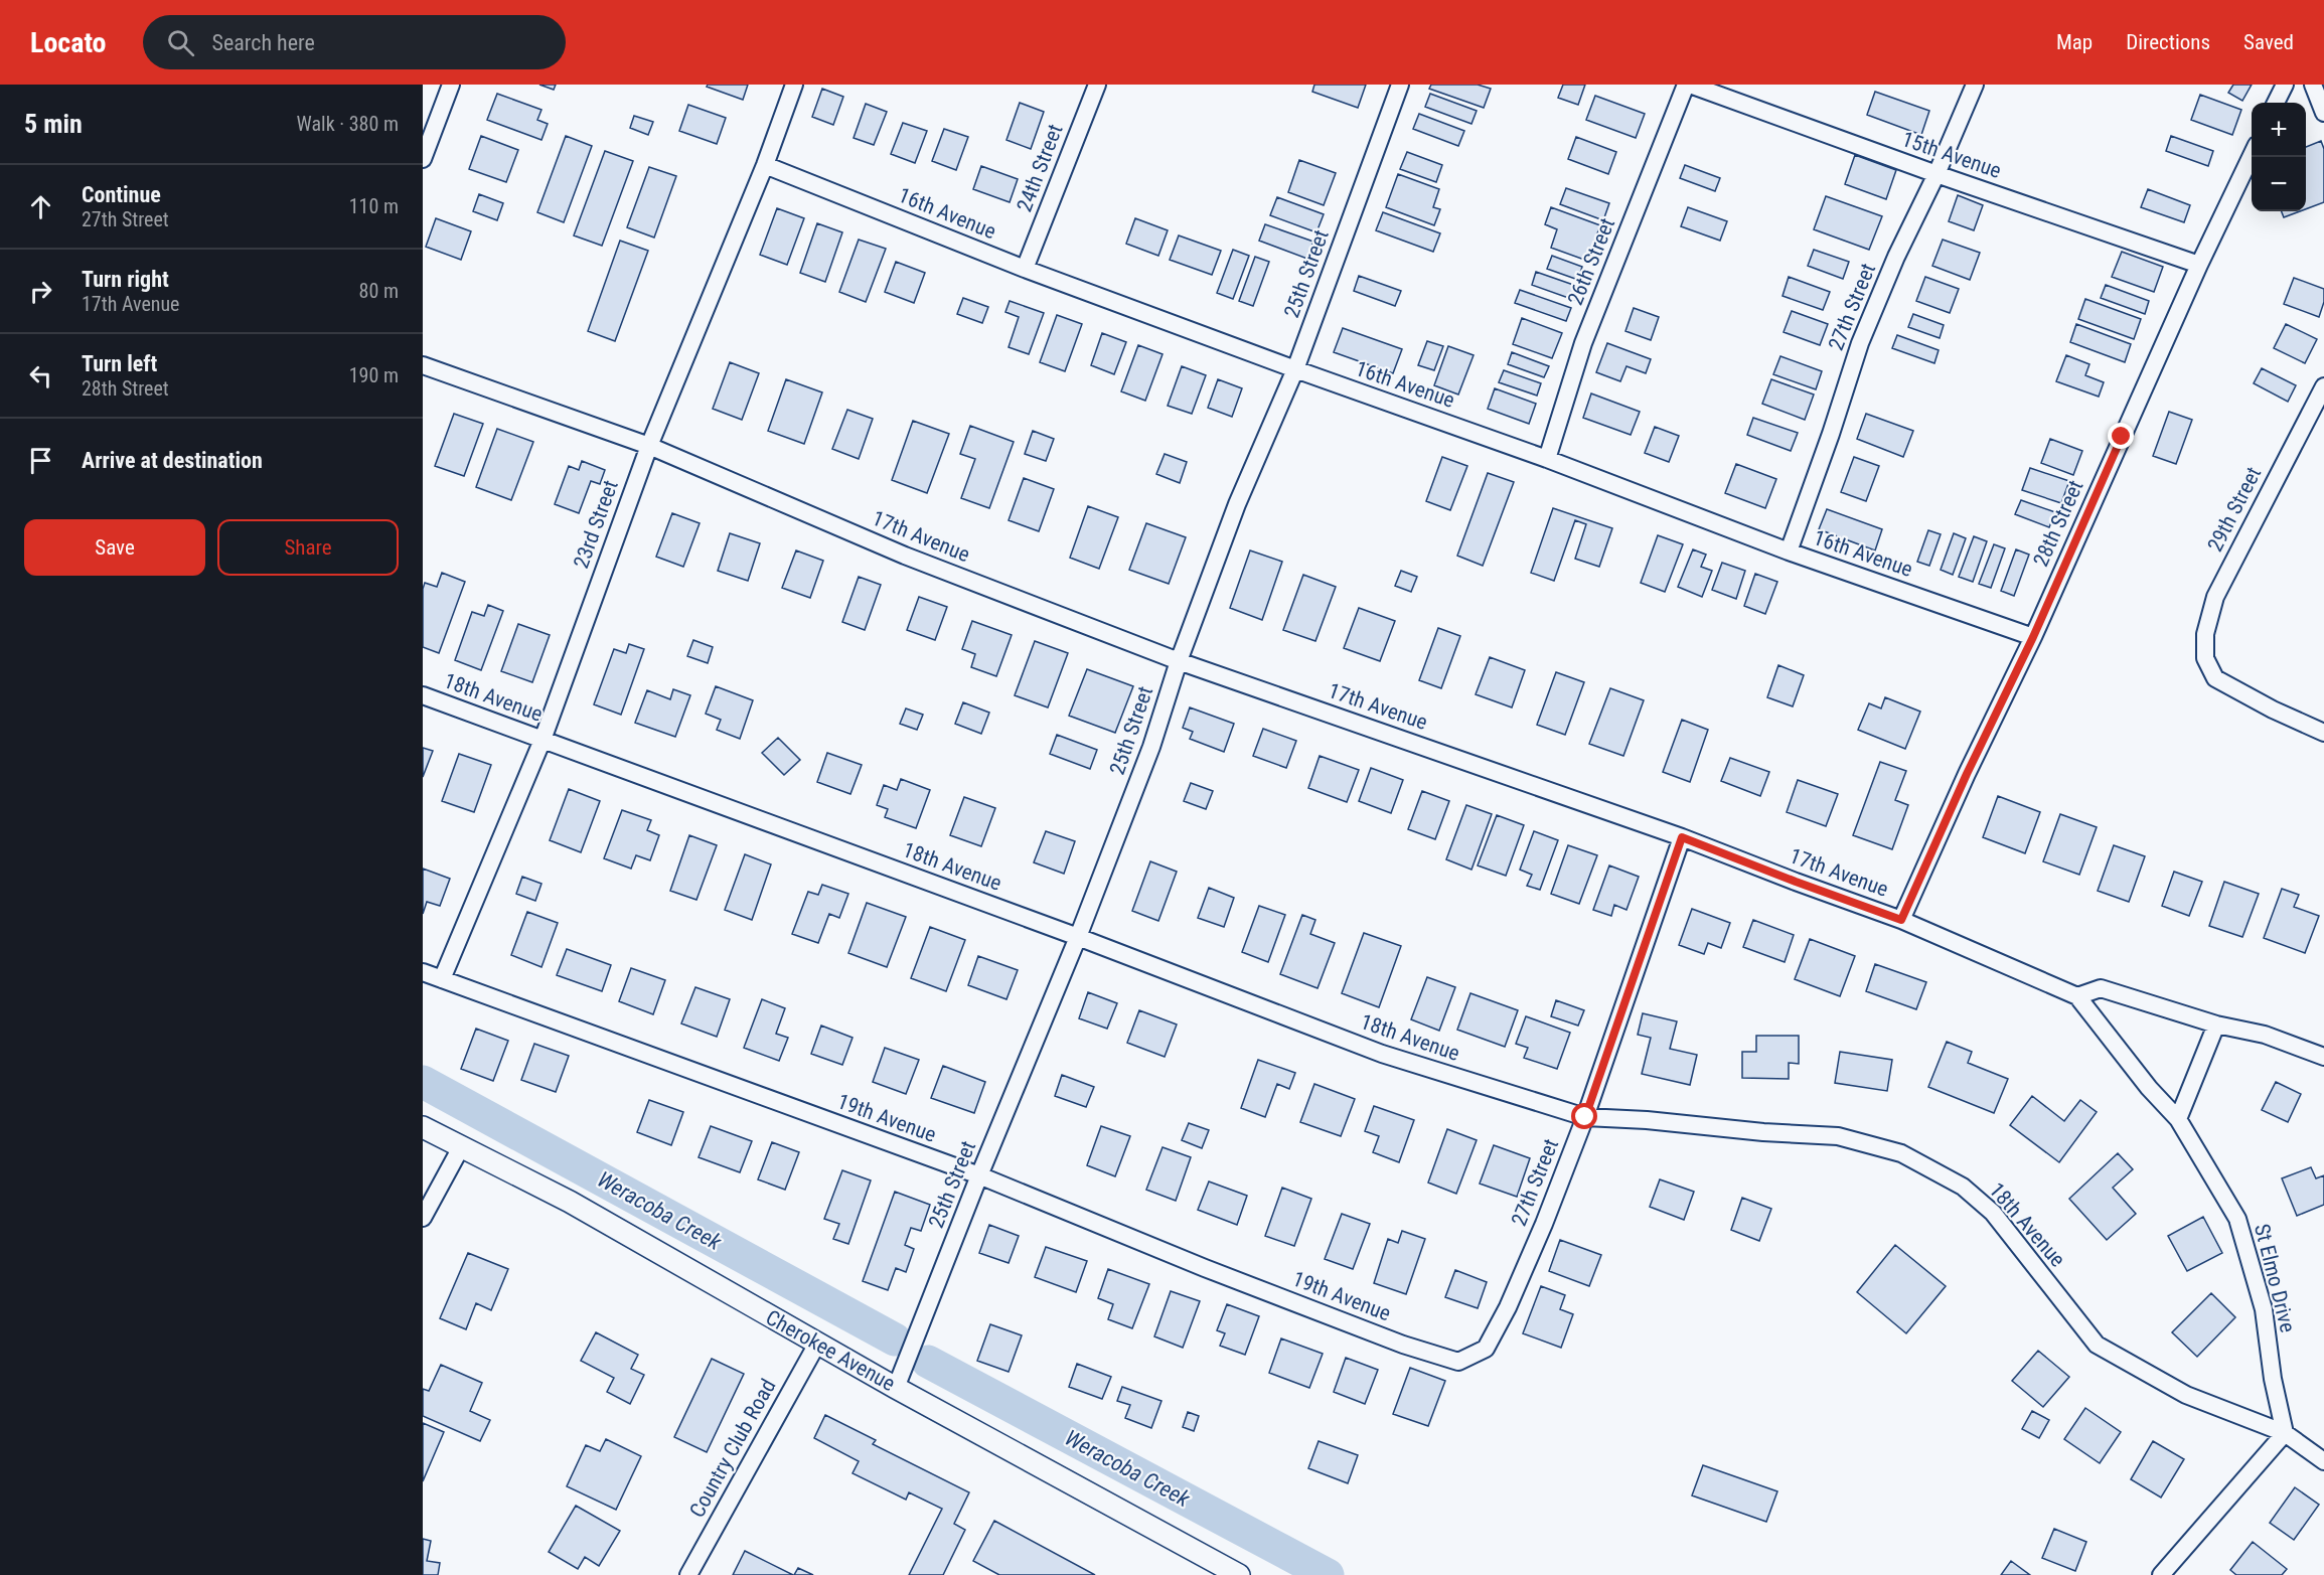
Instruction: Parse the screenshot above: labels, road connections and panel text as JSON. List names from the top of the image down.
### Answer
{
  "streets": {
    "street": [
      "15th Avenue",
      "24th Street",
      "16th Avenue",
      "26th Street",
      "25th Street",
      "27th Street",
      "29th Street",
      "28th Street",
      "23rd Street",
      "17th Avenue",
      "18th Avenue",
      "19th Avenue",
      "St Elmo Drive",
      "Cherokee Avenue",
      "Country Club Road"
    ]
  },
  "crossings": [
    ["15th Avenue", "26th Street"],
    ["15th Avenue", "27th Street"],
    ["15th Avenue", "28th Street"],
    ["24th Street", "16th Avenue"],
    ["16th Avenue", "26th Street"],
    ["16th Avenue", "25th Street"],
    ["16th Avenue", "27th Street"],
    ["16th Avenue", "28th Street"],
    ["16th Avenue", "23rd Street"],
    ["25th Street", "17th Avenue"],
    ["25th Street", "18th Avenue"],
    ["25th Street", "19th Avenue"],
    ["25th Street", "Cherokee Avenue"],
    ["27th Street", "17th Avenue"],
    ["27th Street", "18th Avenue"],
    ["27th Street", "19th Avenue"],
    ["28th Street", "17th Avenue"],
    ["23rd Street", "17th Avenue"],
    ["23rd Street", "18th Avenue"],
    ["23rd Street", "19th Avenue"],
    ["17th Avenue", "St Elmo Drive"],
    ["18th Avenue", "St Elmo Drive"],
    ["Cherokee Avenue", "Country Club Road"]
  ],
  "water": ["Weracoba Creek"],
  "page": {
    "header": "Locato",
    "search": "Search here",
    "nav": ["Map", "Directions", "Saved"],
    "heading": ["5 min", "Walk · 380 m"],
    "map_buttons": ["+", "−"],
    "list": [
      ["Continue", "27th Street", "110 m"],
      ["Turn right", "17th Avenue", "80 m"],
      ["Turn left", "28th Street", "190 m"],
      "Arrive at destination"
    ],
    "buttons": ["Save", "Share"]
  }
}
